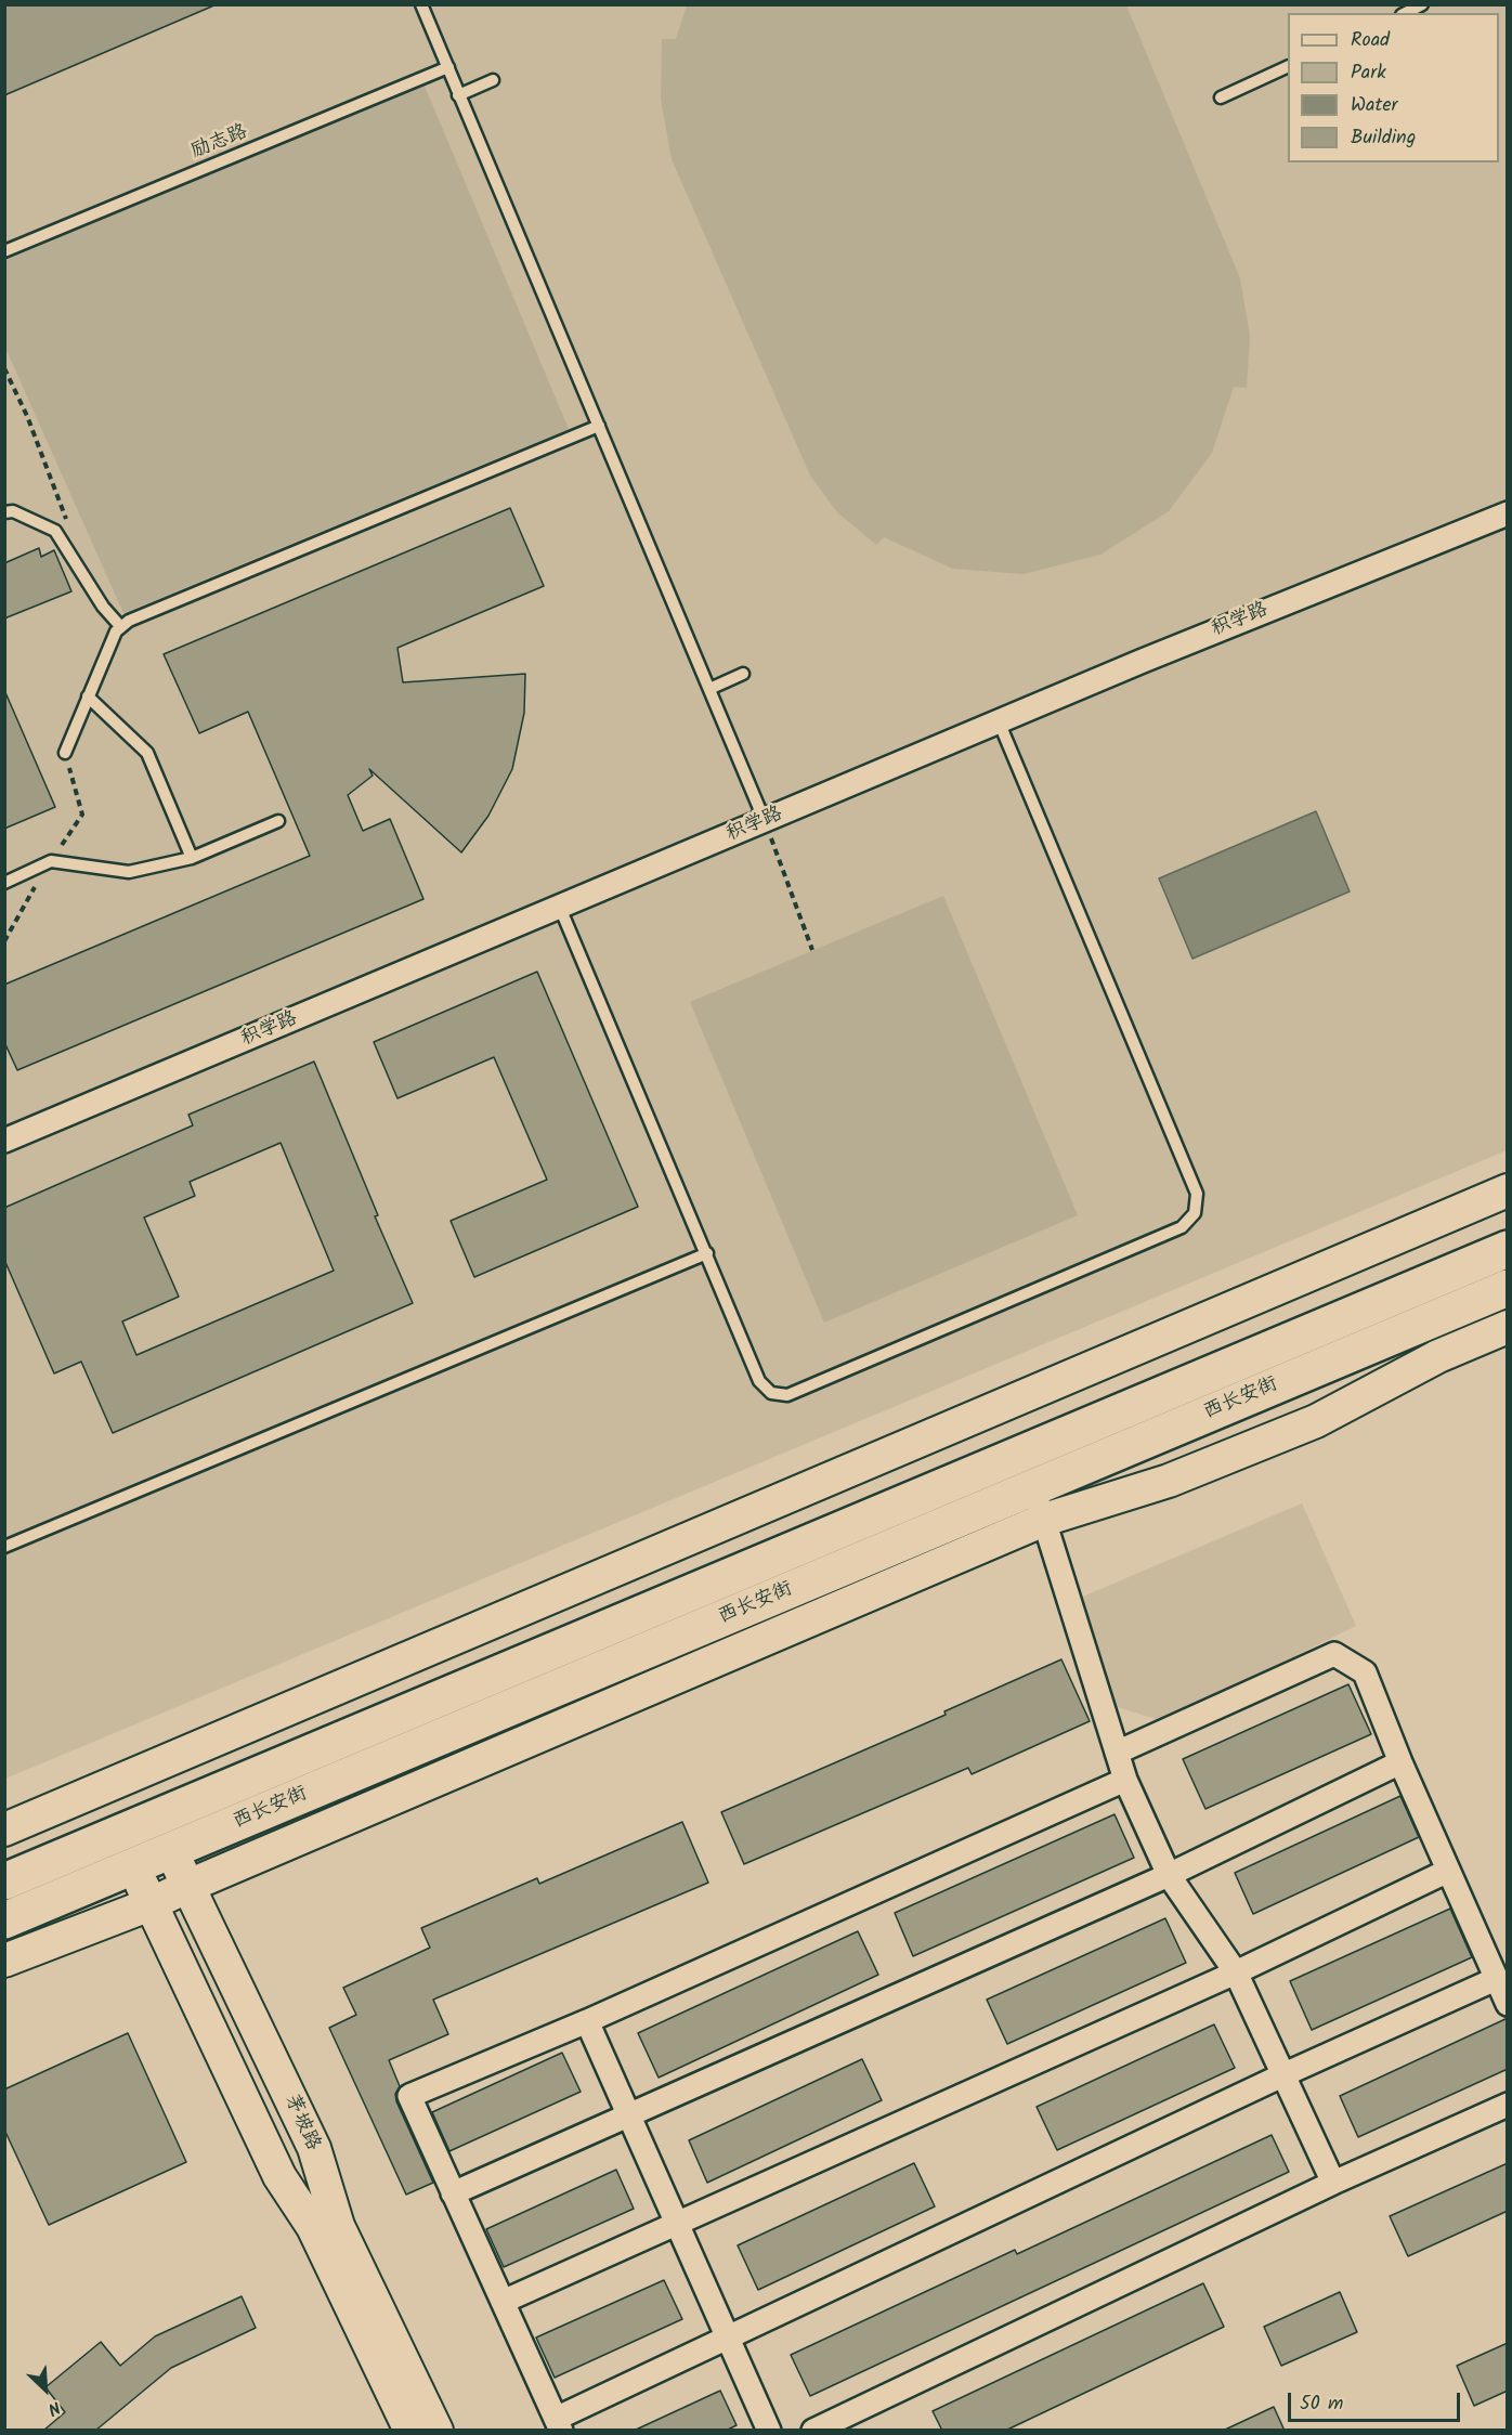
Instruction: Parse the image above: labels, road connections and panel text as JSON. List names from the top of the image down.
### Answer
{
  "streets": {
    "main road": ["西长安街", "茅坡路"],
    "street": ["积学路"],
    "lane": ["励志路"]
  },
  "crossings": [
    ["西长安街", "茅坡路"]
  ],
  "legend": [
    "Road",
    "Park",
    "Water",
    "Building"
  ],
  "scale_bar": "50 m",
  "north": "bottom right"
}
